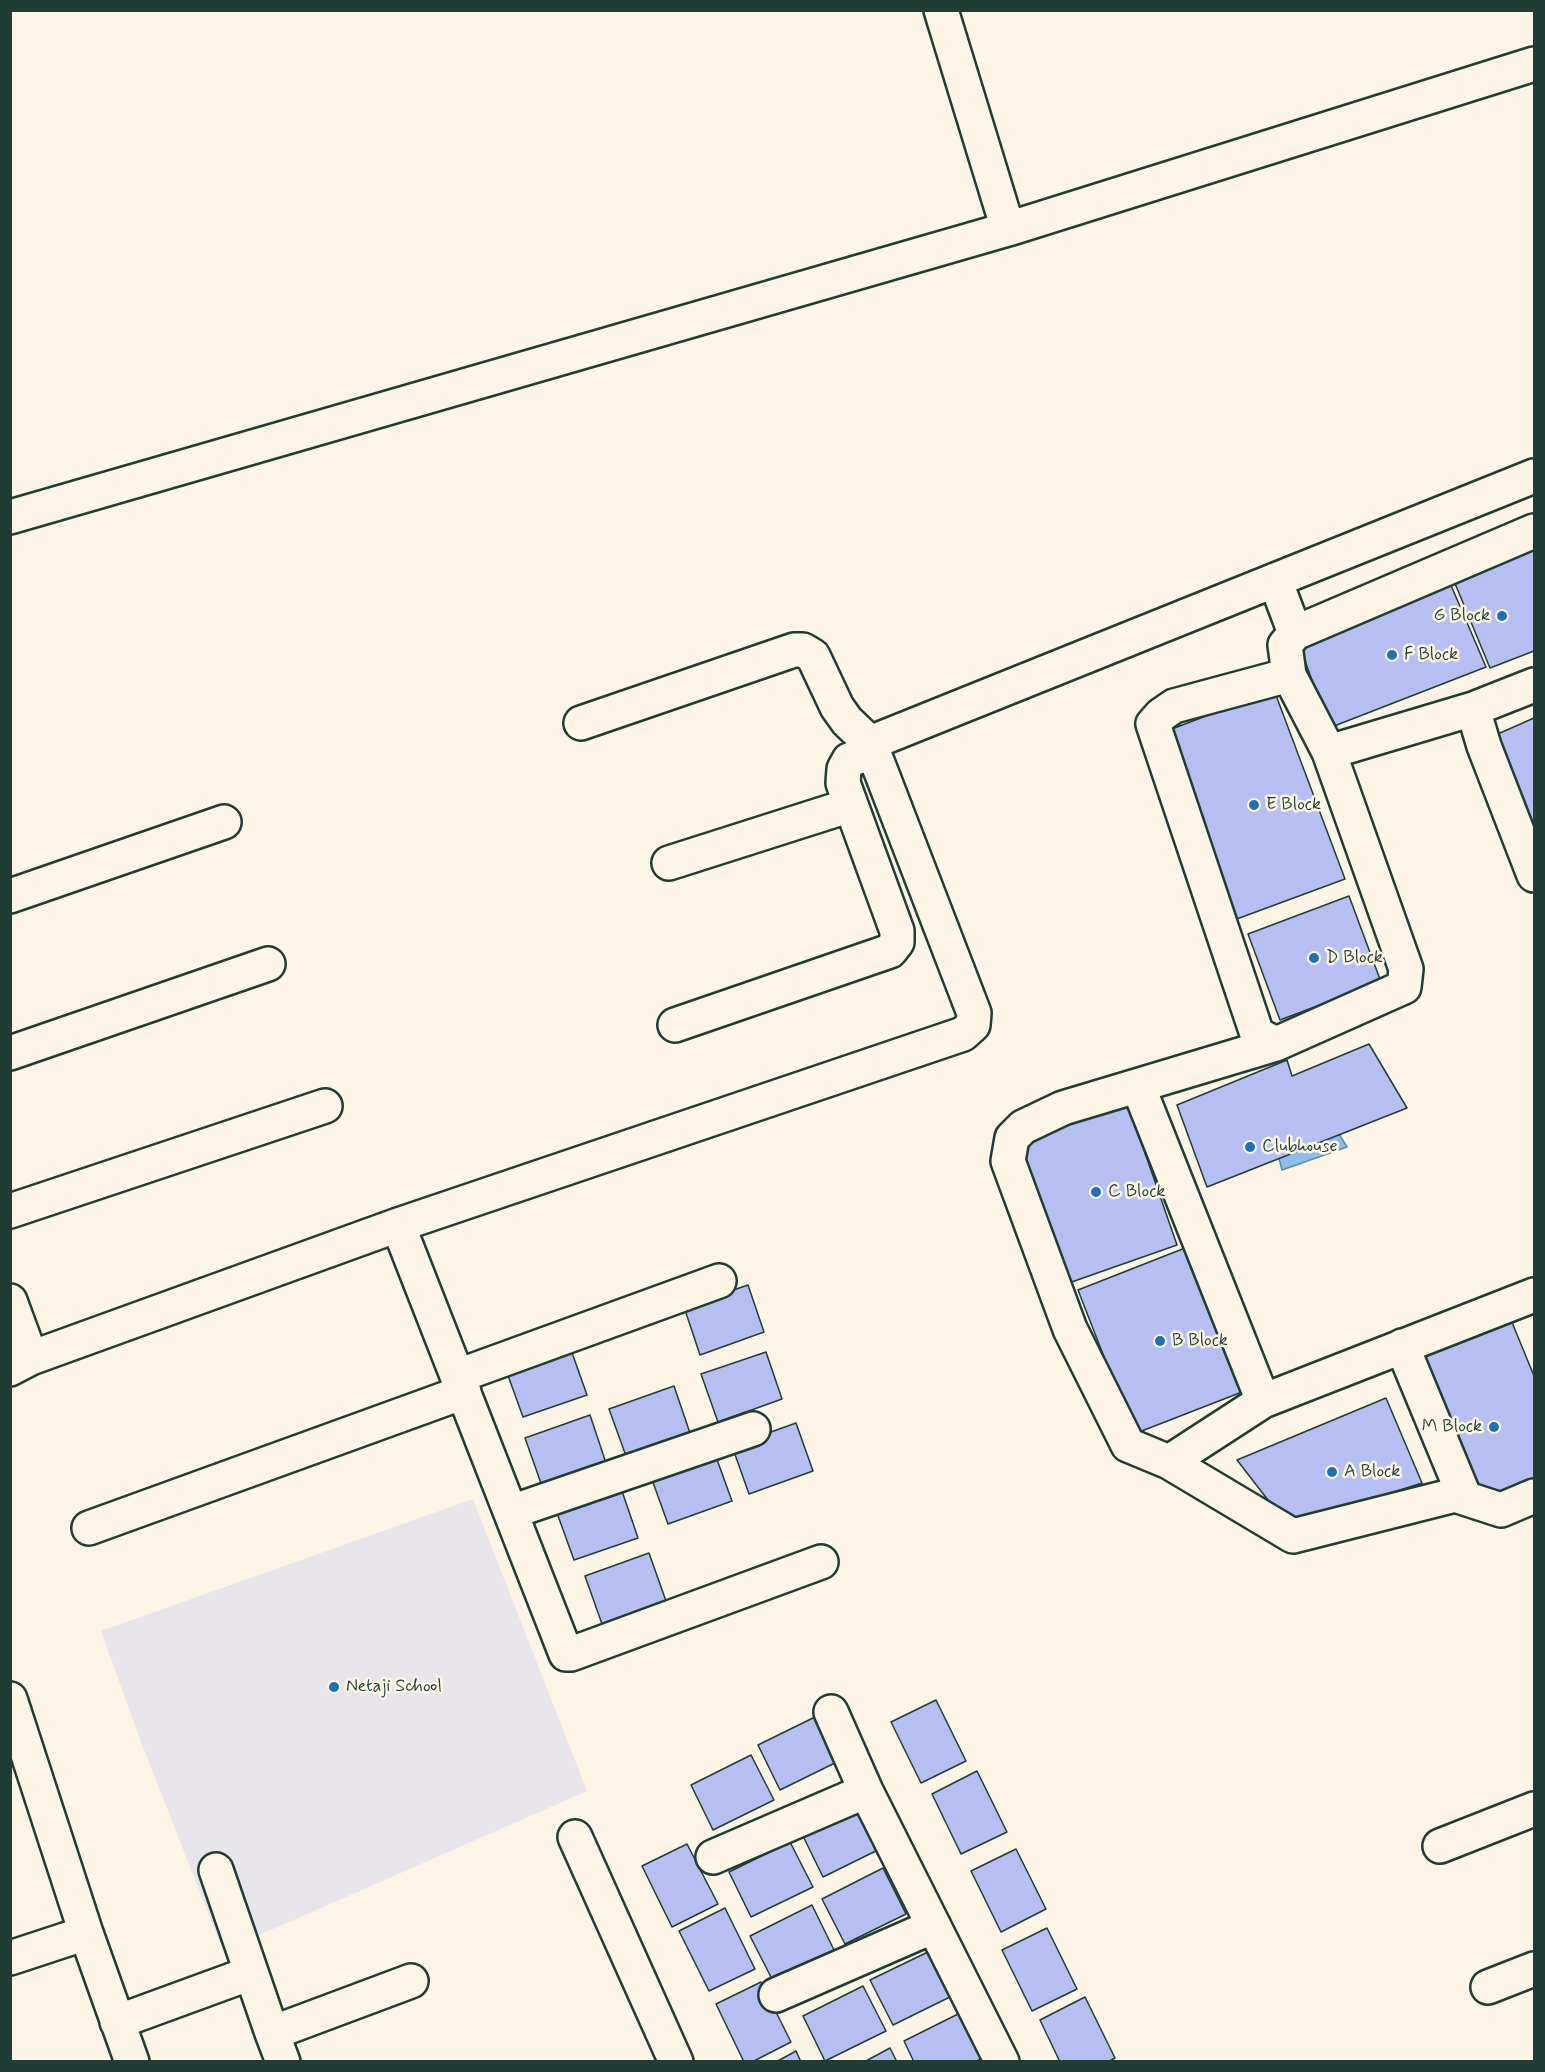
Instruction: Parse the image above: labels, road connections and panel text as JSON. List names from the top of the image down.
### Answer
{
  "places": [
    "G Block",
    "F Block",
    "E Block",
    "D Block",
    "Clubhouse",
    "C Block",
    "B Block",
    "M Block",
    "A Block",
    "Netaji School"
  ]
}
